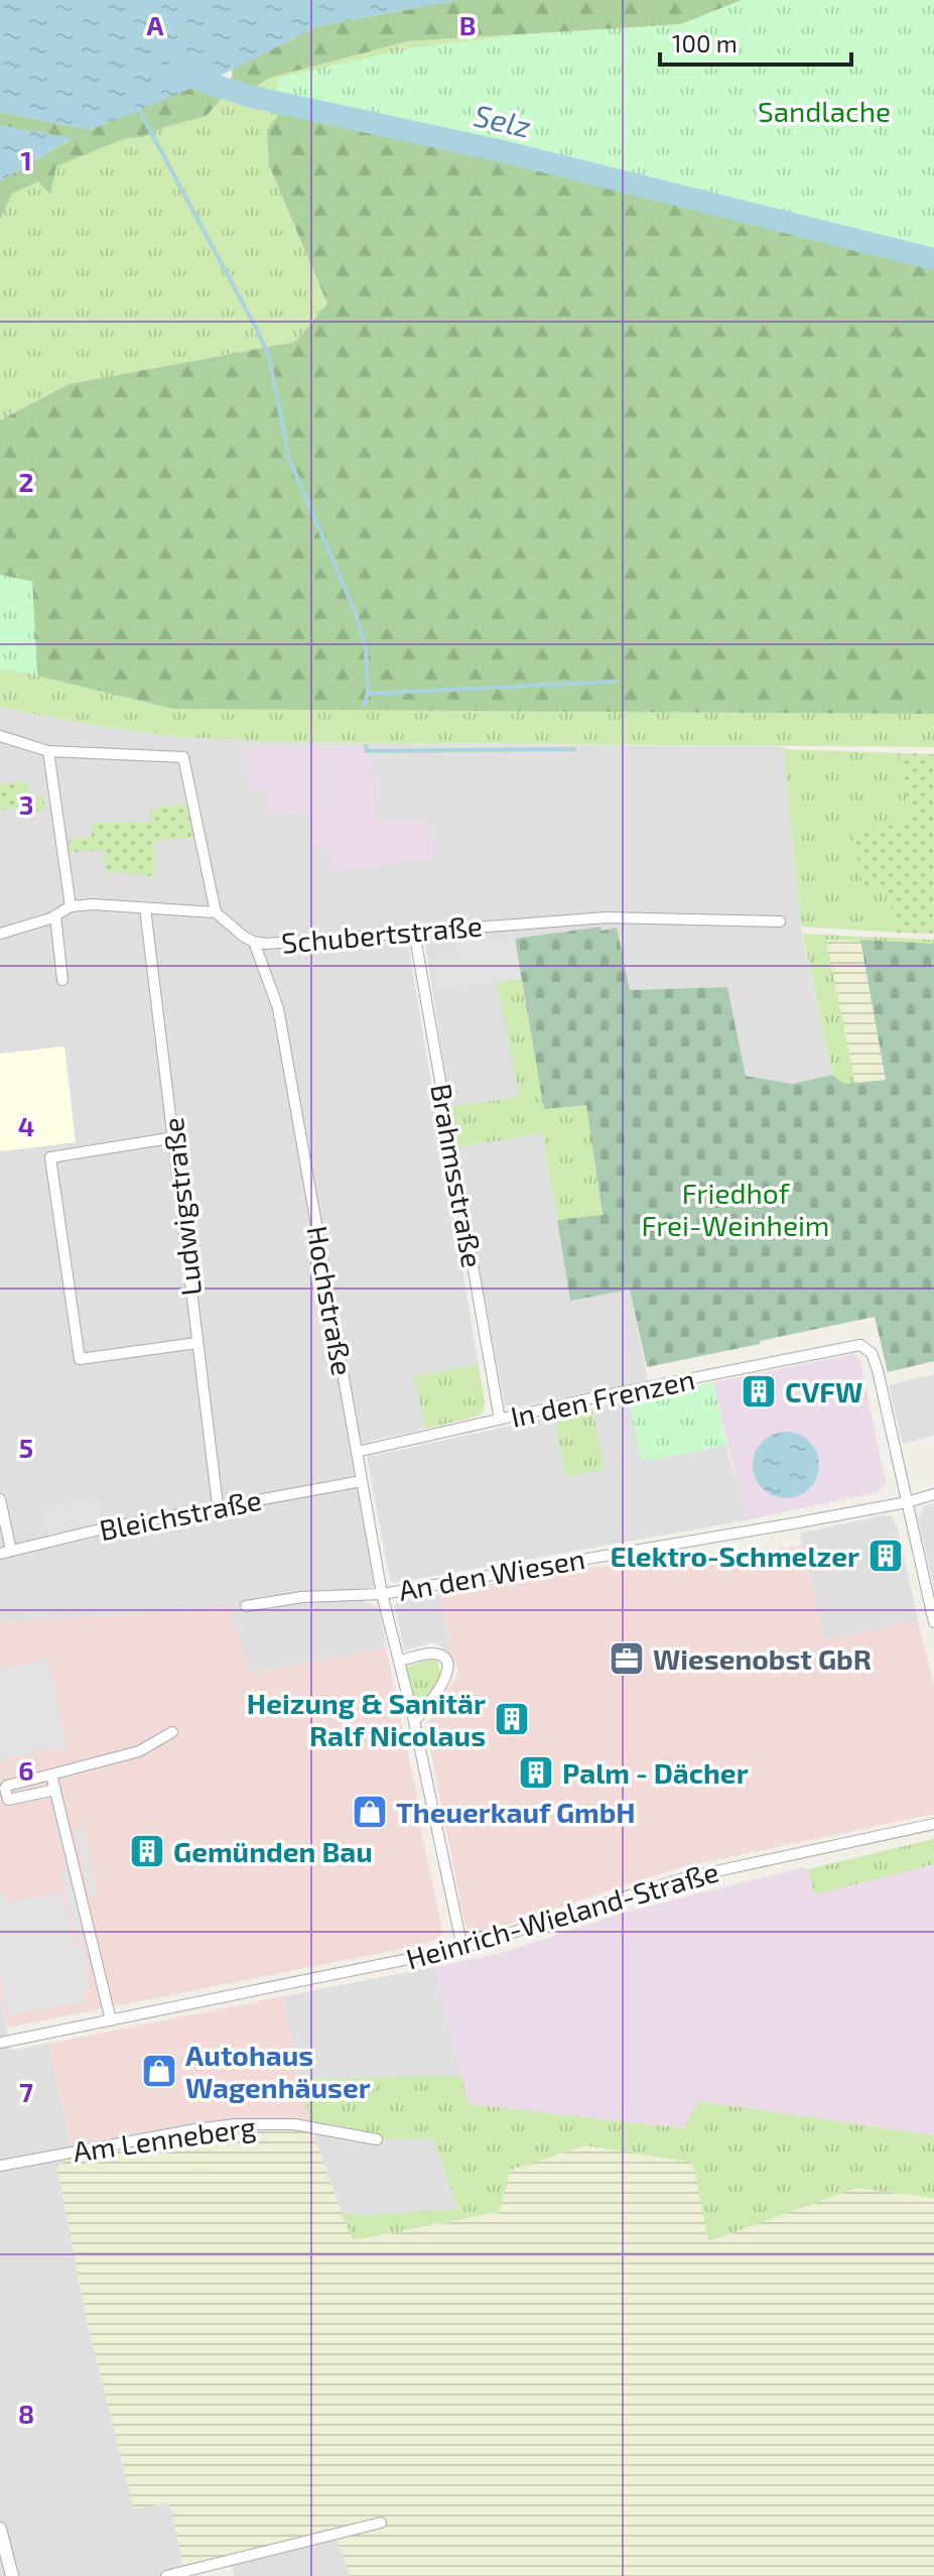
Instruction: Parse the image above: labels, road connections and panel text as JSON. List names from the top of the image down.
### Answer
{
  "streets": {
    "street": [
      "Schubertstraße",
      "Brahmsstraße",
      "Ludwigstraße",
      "Hochstraße",
      "In den Frenzen",
      "Bleichstraße",
      "An den Wiesen",
      "Heinrich-Wieland-Straße",
      "Am Lenneberg"
    ]
  },
  "crossings": [
    ["Schubertstraße", "Brahmsstraße"],
    ["Schubertstraße", "Hochstraße"],
    ["Brahmsstraße", "In den Frenzen"],
    ["Ludwigstraße", "Bleichstraße"],
    ["Hochstraße", "In den Frenzen"],
    ["Hochstraße", "Bleichstraße"],
    ["Hochstraße", "An den Wiesen"],
    ["Hochstraße", "Heinrich-Wieland-Straße"],
    ["In den Frenzen", "An den Wiesen"]
  ],
  "water": ["Selz"],
  "parks": ["Sandlache", "Friedhof Frei-Weinheim"],
  "places": {
    "building": [
      "CVFW",
      "Elektro-Schmelzer",
      "Heizung & Sanitär Ralf Nicolaus",
      "Palm - Dächer",
      "Gemünden Bau"
    ],
    "office": ["Wiesenobst GbR"],
    "shop": ["Theuerkauf GmbH", "Autohaus Wagenhäuser"]
  },
  "scale_bar": "100 m",
  "grid": {
    "columns": ["A", "B"],
    "rows": [
      "1",
      "2",
      "3",
      "4",
      "5",
      "6",
      "7",
      "8"
    ]
  }
}
